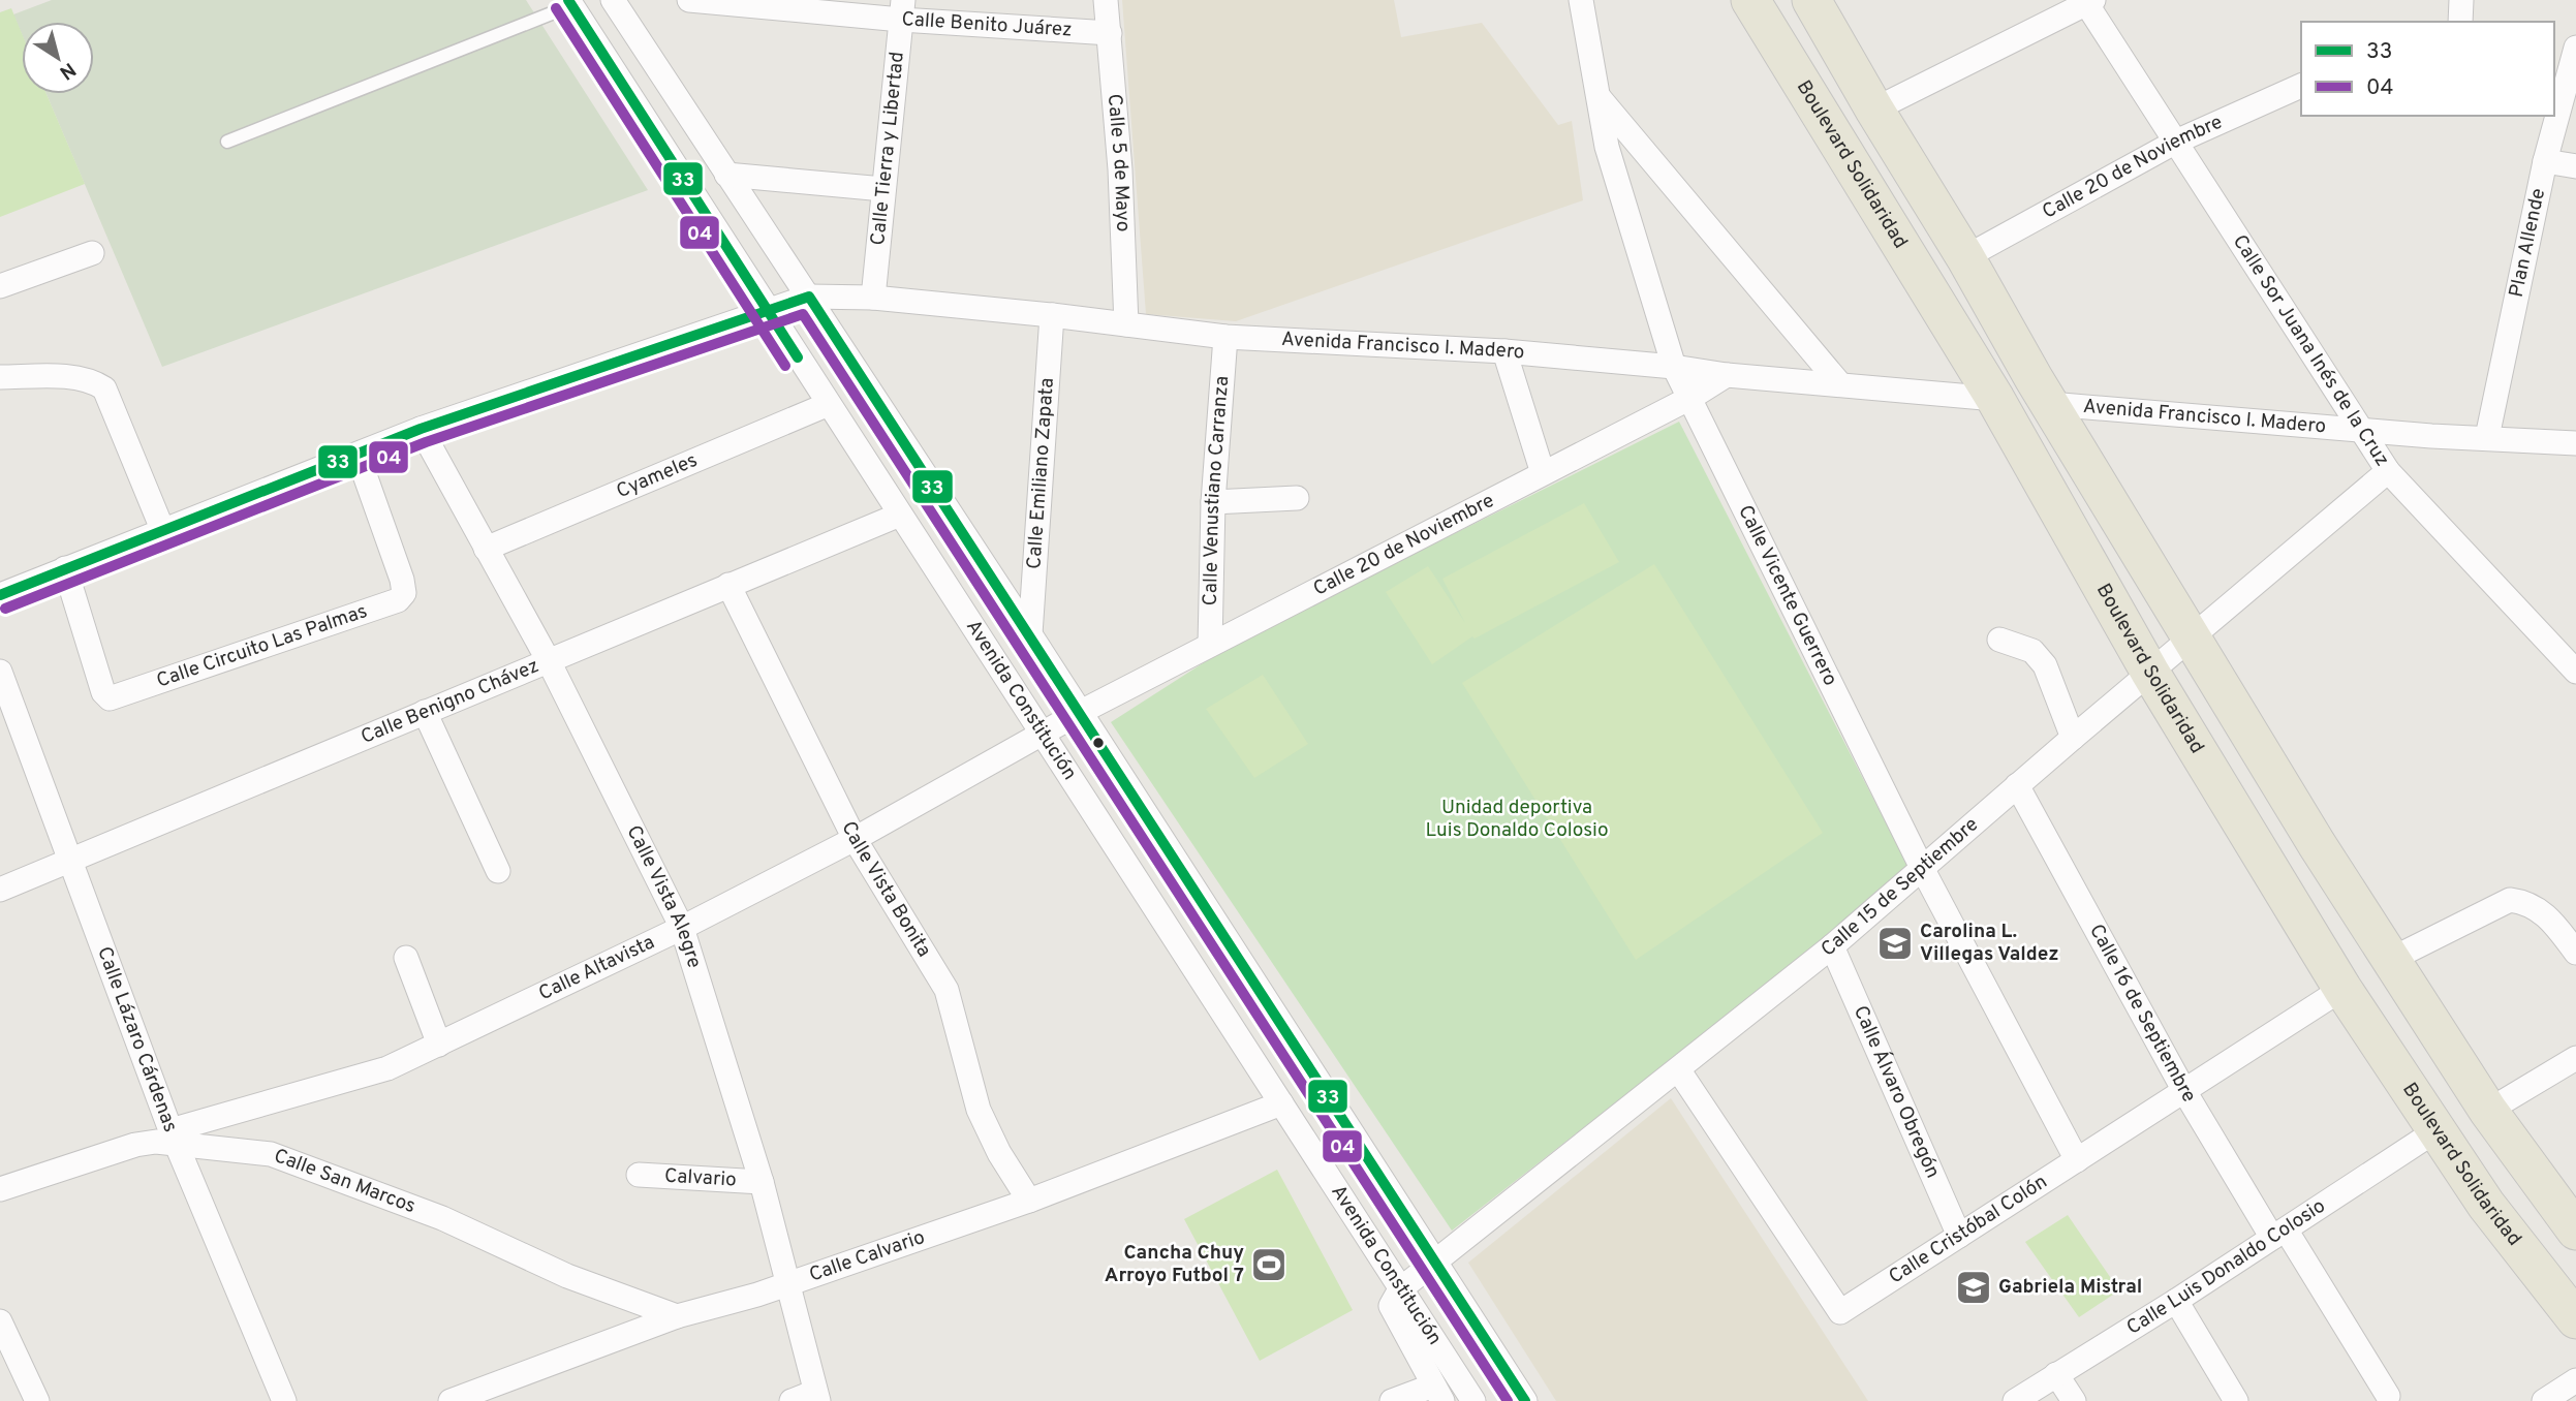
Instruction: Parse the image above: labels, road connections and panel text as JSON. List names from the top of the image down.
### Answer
{
  "streets": {
    "main road": ["Boulevard Solidaridad"],
    "street": [
      "Calle Benito Juárez",
      "Calle Tierra y Libertad",
      "Calle 5 de Mayo",
      "Calle 20 de Noviembre",
      "Plan Allende",
      "Avenida Francisco I. Madero",
      "Calle Sor Juana Inés de la Cruz",
      "Calle Emiliano Zapata",
      "Cyameles",
      "Calle Venustiano Carranza",
      "Calle Vicente Guerrero",
      "Calle Circuito Las Palmas",
      "Avenida Constitución",
      "Calle Benigno Chávez",
      "Calle 15 de Septiembre",
      "Calle Vista Bonita",
      "Calle Vista Alegre",
      "Calle Altavista",
      "Calle 16 de Septiembre",
      "Calle Lázaro Cárdenas",
      "Calle Álvaro Obregón",
      "Calvario",
      "Calle San Marcos",
      "Calle Cristóbal Colón",
      "Calle Calvario",
      "Calle Luis Donaldo Colosio"
    ]
  },
  "crossings": [
    ["Calle Benito Juárez", "Calle Tierra y Libertad"],
    ["Calle Benito Juárez", "Calle 5 de Mayo"],
    ["Calle Tierra y Libertad", "Avenida Francisco I. Madero"],
    ["Calle 5 de Mayo", "Avenida Francisco I. Madero"],
    ["Boulevard Solidaridad", "Avenida Francisco I. Madero"],
    ["Boulevard Solidaridad", "Calle 15 de Septiembre"],
    ["Boulevard Solidaridad", "Calle Cristóbal Colón"],
    ["Boulevard Solidaridad", "Calle Luis Donaldo Colosio"],
    ["Calle 20 de Noviembre", "Avenida Francisco I. Madero"],
    ["Calle 20 de Noviembre", "Calle Sor Juana Inés de la Cruz"],
    ["Calle 20 de Noviembre", "Calle Venustiano Carranza"],
    ["Calle 20 de Noviembre", "Calle Vicente Guerrero"],
    ["Calle 20 de Noviembre", "Calle Altavista"],
    ["Plan Allende", "Avenida Francisco I. Madero"],
    ["Avenida Francisco I. Madero", "Calle Sor Juana Inés de la Cruz"],
    ["Avenida Francisco I. Madero", "Calle Emiliano Zapata"],
    ["Avenida Francisco I. Madero", "Calle Venustiano Carranza"],
    ["Avenida Francisco I. Madero", "Calle Vicente Guerrero"],
    ["Avenida Francisco I. Madero", "Calle Circuito Las Palmas"],
    ["Avenida Francisco I. Madero", "Avenida Constitución"],
    ["Avenida Francisco I. Madero", "Calle Vista Alegre"],
    ["Calle Sor Juana Inés de la Cruz", "Calle 15 de Septiembre"],
    ["Cyameles", "Avenida Constitución"],
    ["Cyameles", "Calle Vista Alegre"],
    ["Calle Vicente Guerrero", "Calle 15 de Septiembre"],
    ["Calle Vicente Guerrero", "Calle Cristóbal Colón"],
    ["Avenida Constitución", "Calle Benigno Chávez"],
    ["Avenida Constitución", "Calle 15 de Septiembre"],
    ["Avenida Constitución", "Calle Altavista"],
    ["Avenida Constitución", "Calle Calvario"],
    ["Calle Benigno Chávez", "Calle Vista Bonita"],
    ["Calle Benigno Chávez", "Calle Vista Alegre"],
    ["Calle Benigno Chávez", "Calle Lázaro Cárdenas"],
    ["Calle 15 de Septiembre", "Calle 16 de Septiembre"],
    ["Calle 15 de Septiembre", "Calle Álvaro Obregón"],
    ["Calle 15 de Septiembre", "Calle Cristóbal Colón"],
    ["Calle Vista Bonita", "Calle Altavista"],
    ["Calle Vista Bonita", "Calle Calvario"],
    ["Calle Vista Alegre", "Calle Altavista"],
    ["Calle Vista Alegre", "Calvario"],
    ["Calle Vista Alegre", "Calle Calvario"],
    ["Calle Altavista", "Calle Lázaro Cárdenas"],
    ["Calle Altavista", "Calle San Marcos"],
    ["Calle 16 de Septiembre", "Calle Cristóbal Colón"],
    ["Calle 16 de Septiembre", "Calle Luis Donaldo Colosio"],
    ["Calle Lázaro Cárdenas", "Calle San Marcos"],
    ["Calle Álvaro Obregón", "Calle Cristóbal Colón"],
    ["Calle San Marcos", "Calle Calvario"]
  ],
  "parks": ["Unidad deportiva Luis Donaldo Colosio"],
  "places": {
    "school or university": ["Carolina L. Villegas Valdez", "Gabriela Mistral"],
    "sports": ["Cancha Chuy Arroyo Futbol 7"]
  },
  "lines": ["transit line 33", "transit line 04"],
  "legend": ["33", "04"],
  "north": "bottom right"
}
